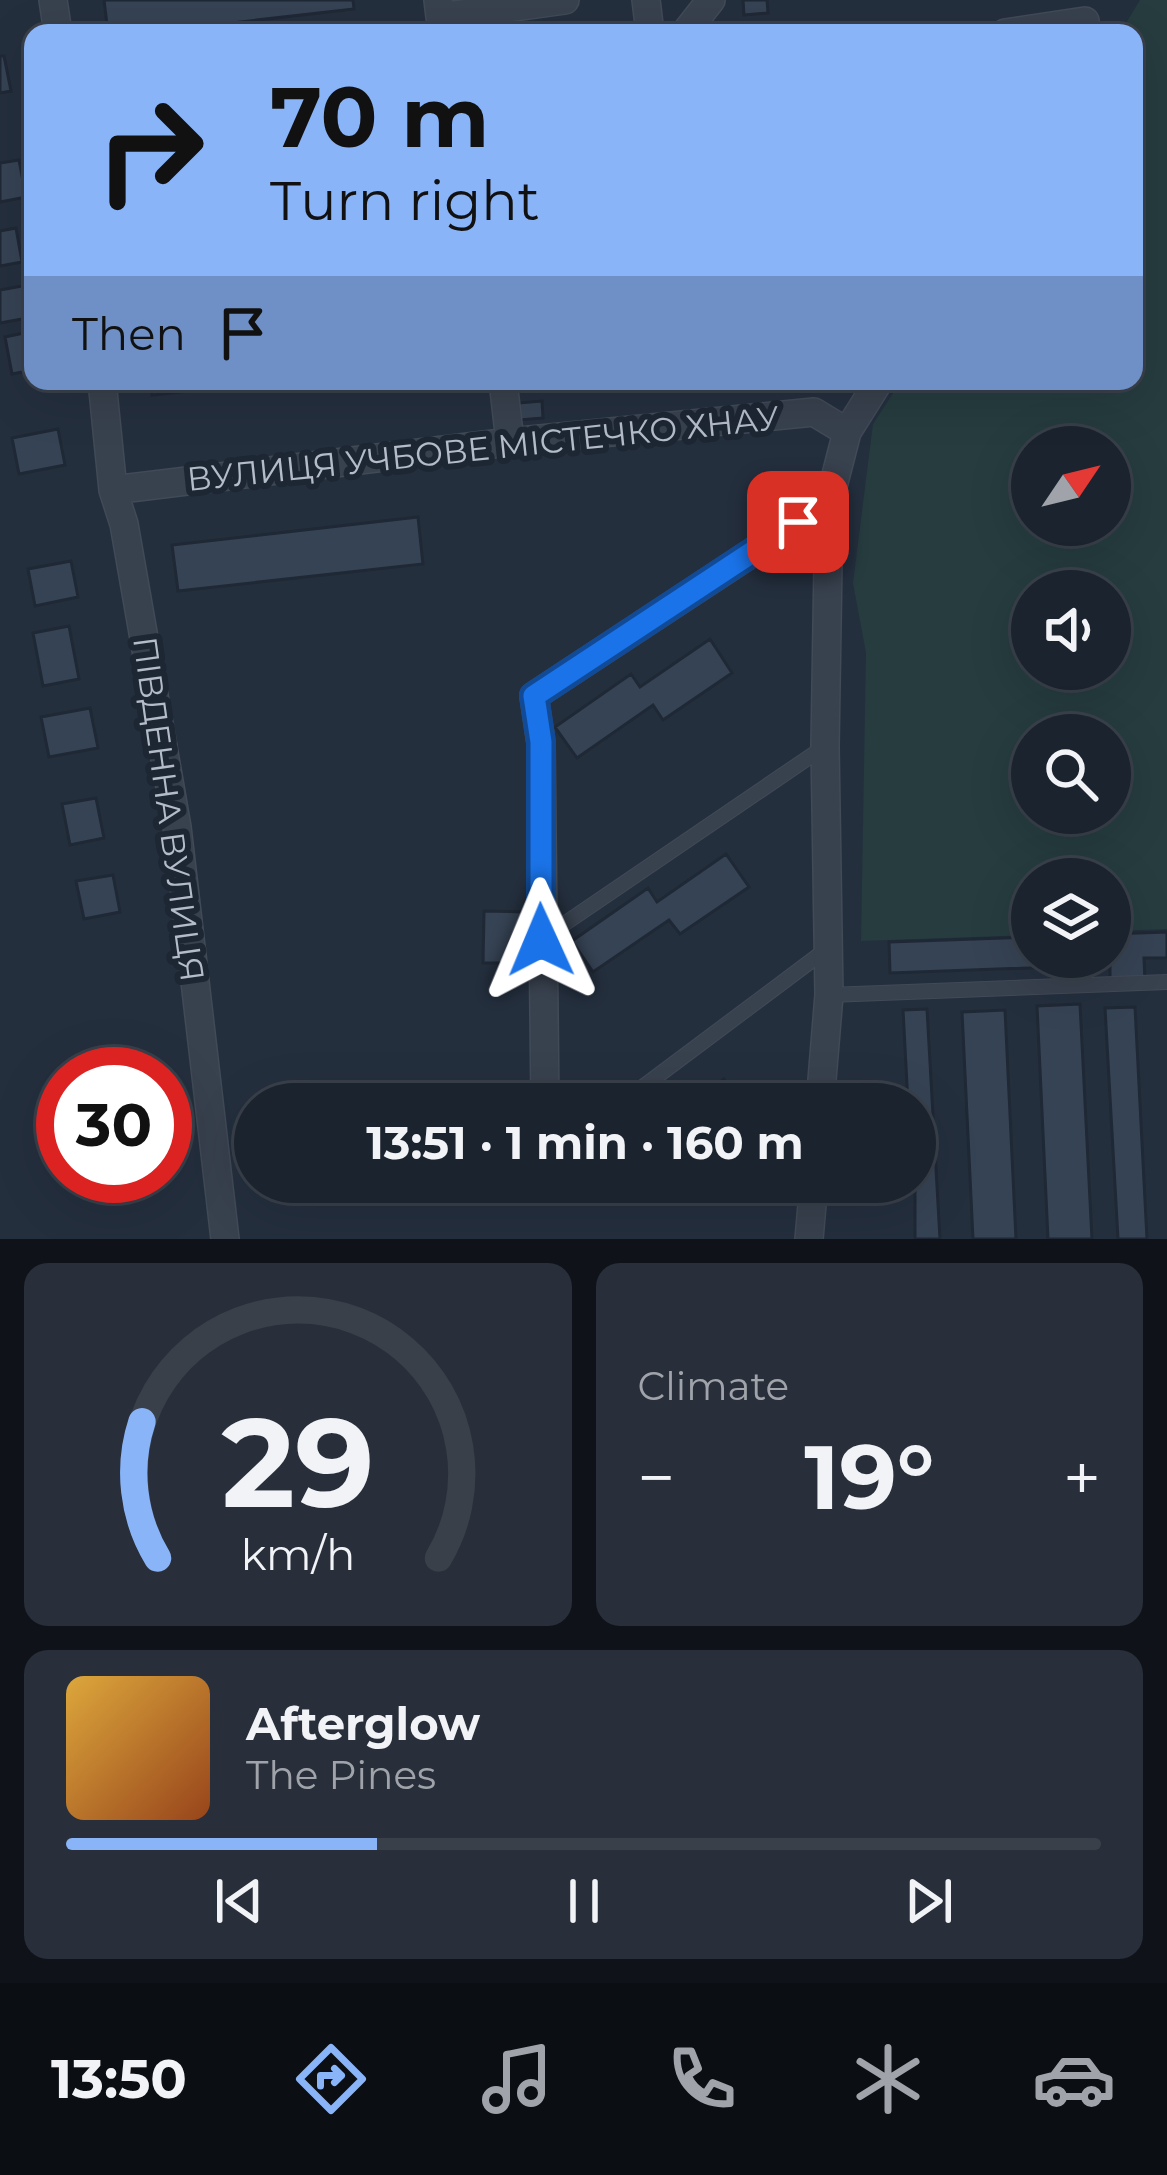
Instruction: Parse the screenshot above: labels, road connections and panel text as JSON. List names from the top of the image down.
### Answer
{
  "streets": {
    "street": ["ВУЛИЦЯ УЧБОВЕ МІСТЕЧКО ХНАУ", "ПІВДЕННА ВУЛИЦЯ"]
  },
  "crossings": [
    ["ВУЛИЦЯ УЧБОВЕ МІСТЕЧКО ХНАУ", "ПІВДЕННА ВУЛИЦЯ"]
  ],
  "north": "top right",
  "page": {
    "turn": ["70 m", "Turn right"],
    "then": "Then",
    "limit": "30",
    "trip": "13:51 · 1 min · 160 m",
    "tile": "Climate",
    "heat": ["−", "19°", "+"],
    "song": ["Afterglow", "The Pines"],
    "tabs": "13:50",
    "gauge": ["29", "km/h"]
  }
}
